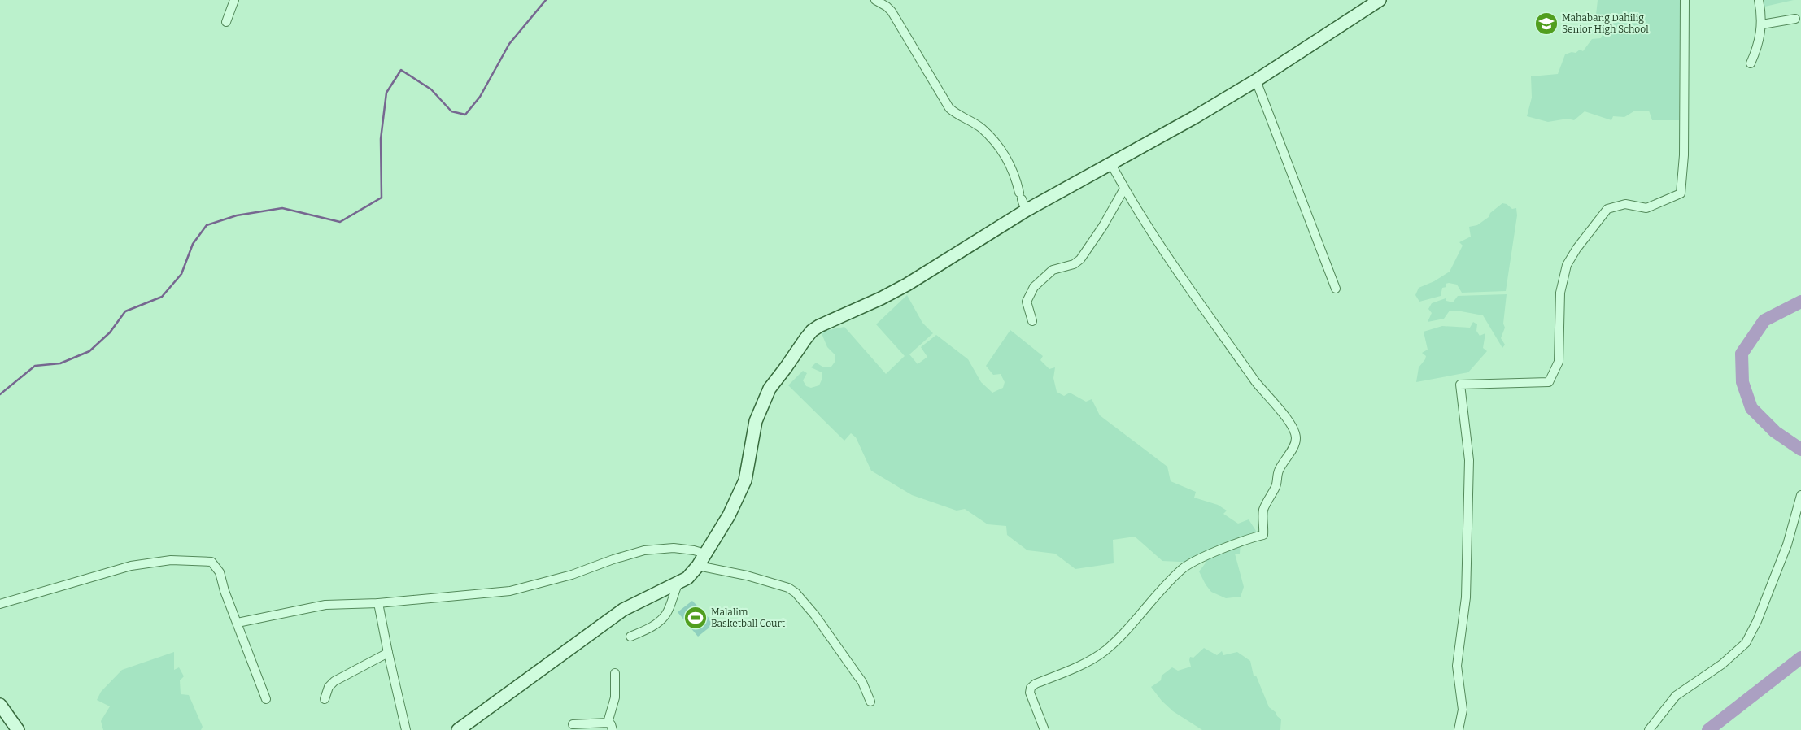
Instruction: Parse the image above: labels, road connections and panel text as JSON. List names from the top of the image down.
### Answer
{
  "places": {
    "school or university": ["Mahabang Dahilig Senior High School"],
    "sports": ["Malalim Basketball Court"]
  }
}
